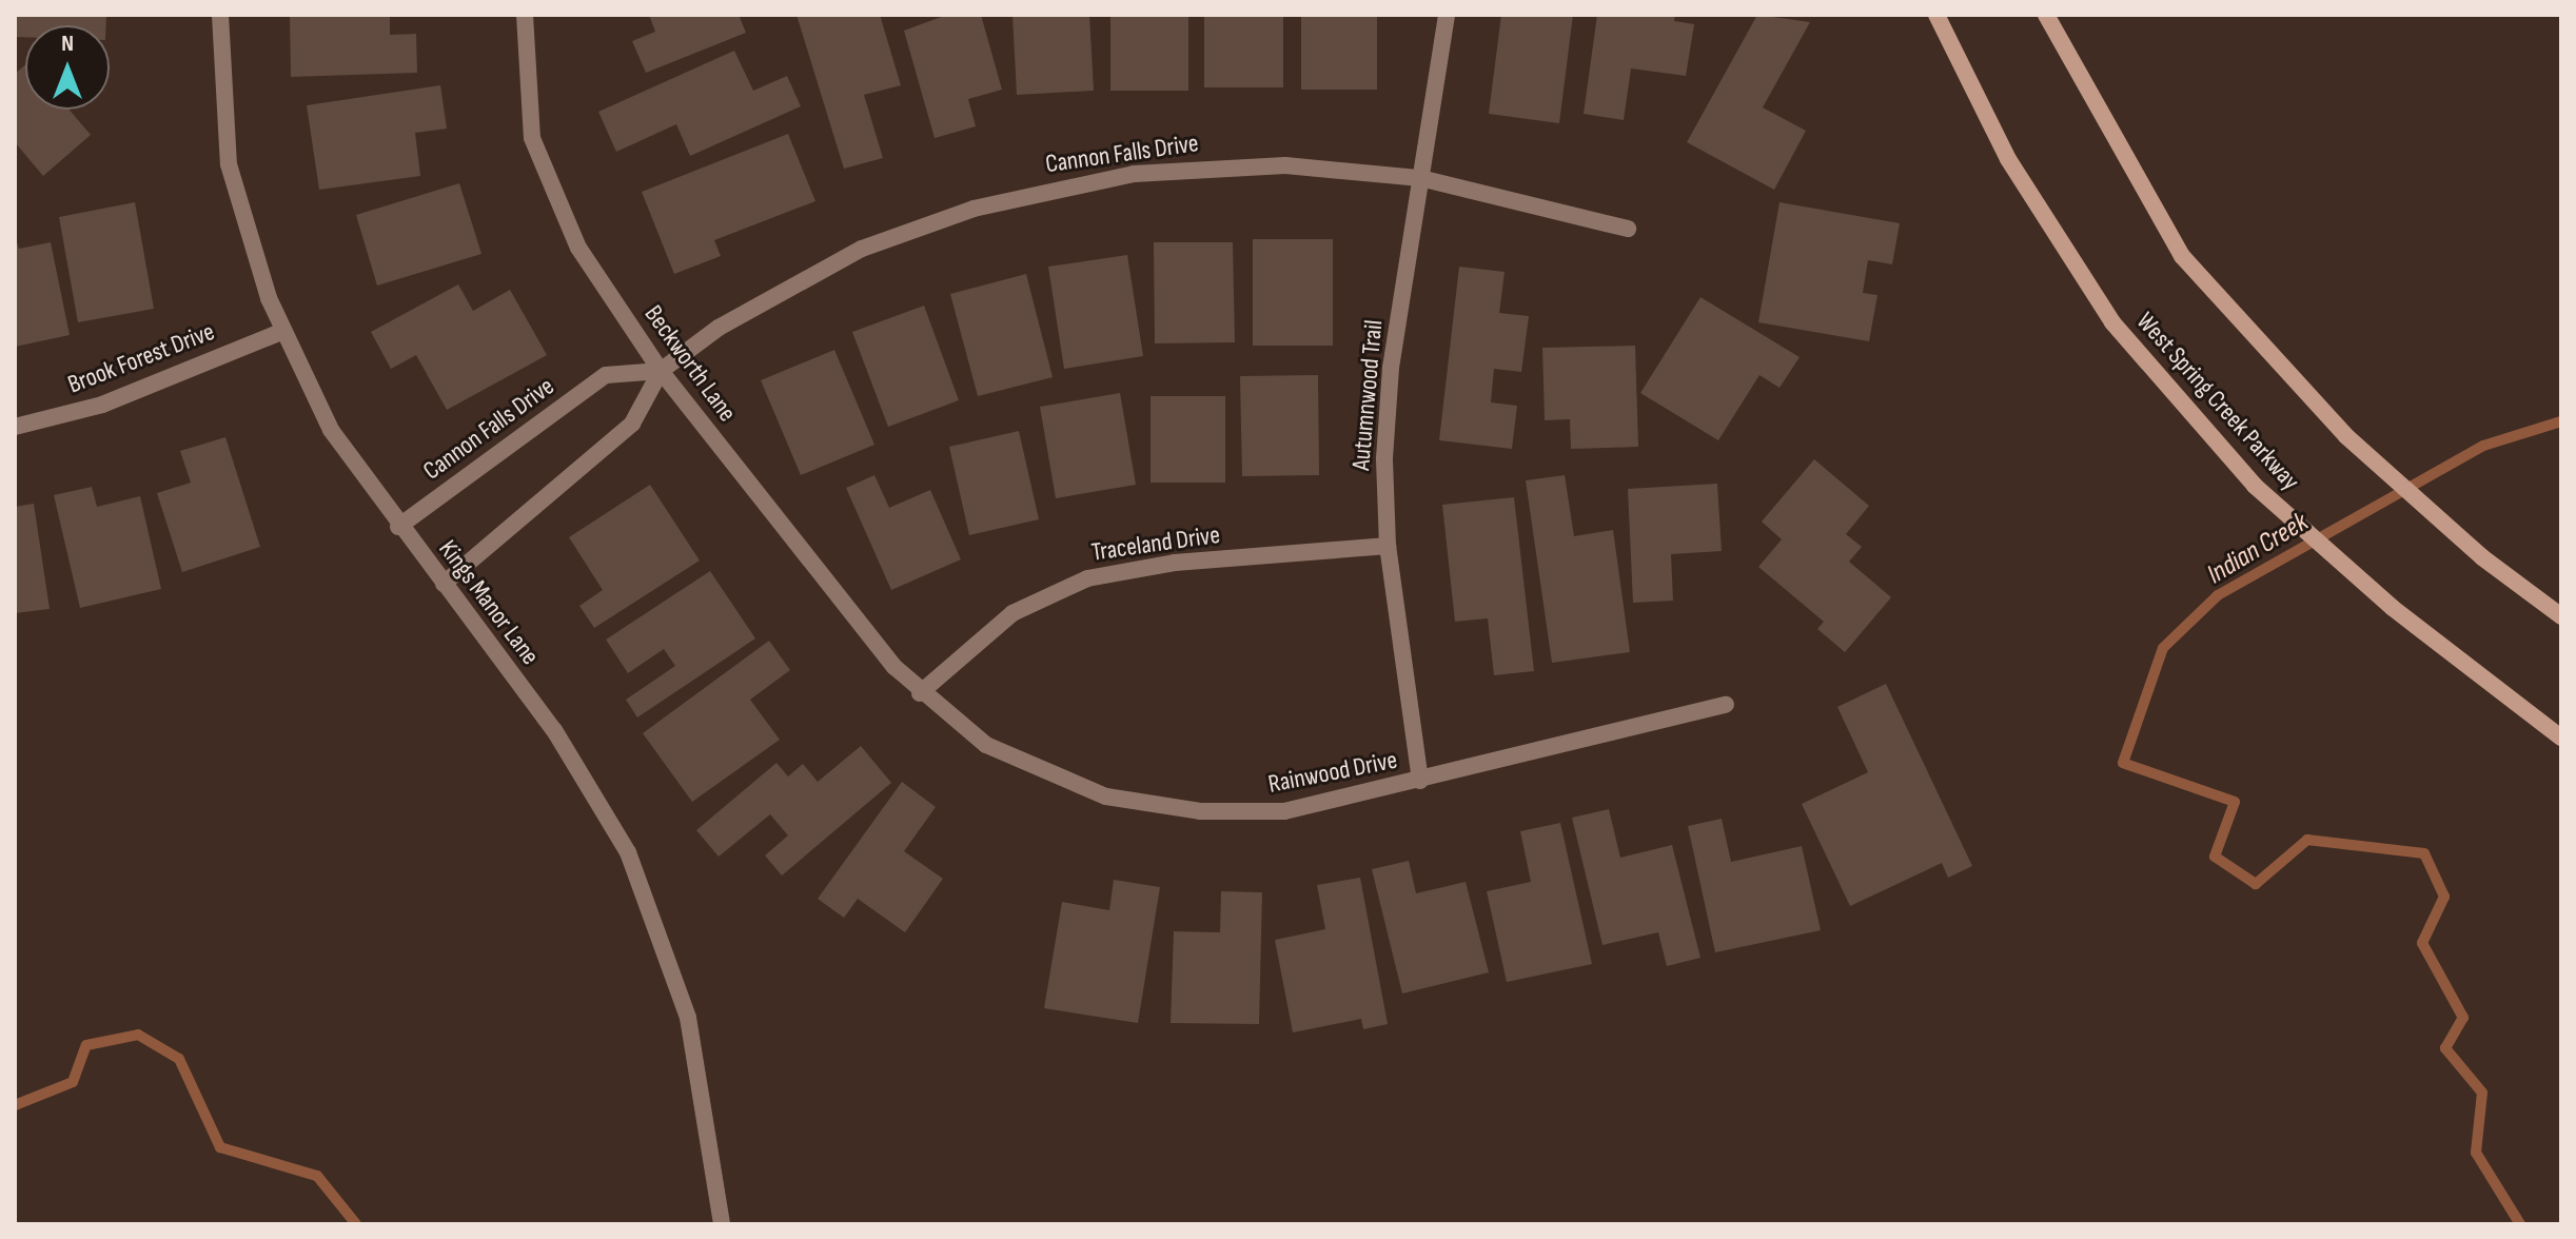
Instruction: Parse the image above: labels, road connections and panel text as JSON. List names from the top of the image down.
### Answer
{
  "streets": {
    "main road": ["West Spring Creek Parkway"],
    "street": [
      "Cannon Falls Drive",
      "Brook Forest Drive",
      "Beckworth Lane",
      "Autumnwood Trail",
      "Traceland Drive",
      "Kings Manor Lane",
      "Rainwood Drive"
    ]
  },
  "crossings": [
    ["Cannon Falls Drive", "Beckworth Lane"],
    ["Cannon Falls Drive", "Autumnwood Trail"],
    ["Cannon Falls Drive", "Kings Manor Lane"],
    ["Brook Forest Drive", "Kings Manor Lane"],
    ["Beckworth Lane", "Traceland Drive"],
    ["Beckworth Lane", "Rainwood Drive"],
    ["Autumnwood Trail", "Traceland Drive"],
    ["Autumnwood Trail", "Rainwood Drive"],
    ["Traceland Drive", "Rainwood Drive"]
  ],
  "water": ["Indian Creek"],
  "north": "top"
}
